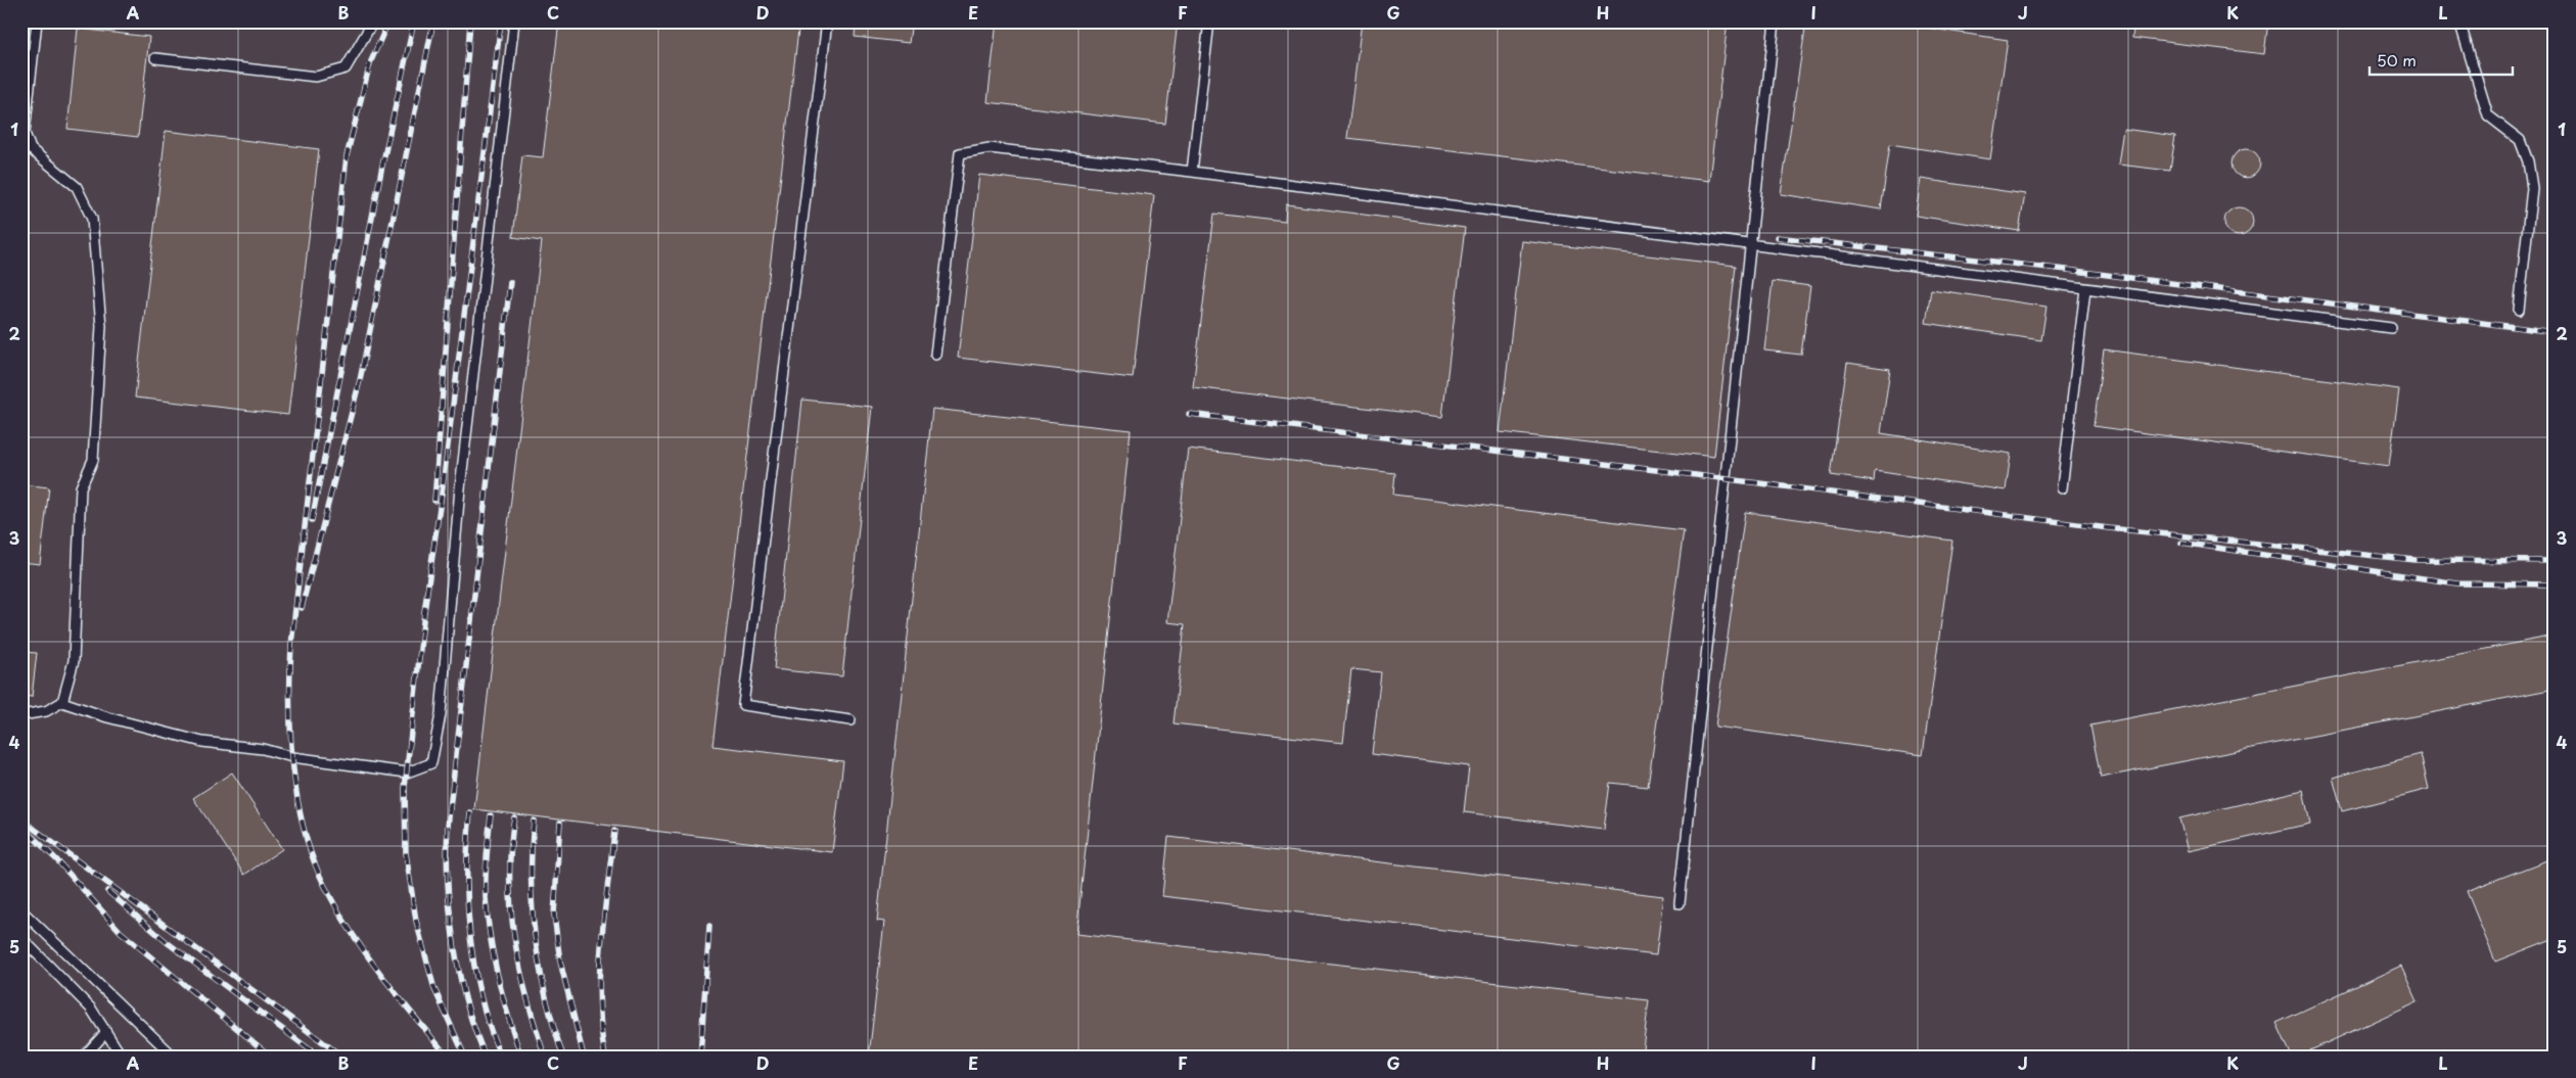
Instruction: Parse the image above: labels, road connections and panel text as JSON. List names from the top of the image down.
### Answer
{
  "scale_bar": "50 m",
  "grid": {
    "columns": [
      "A",
      "B",
      "C",
      "D",
      "E",
      "F",
      "G",
      "H",
      "I",
      "J",
      "K",
      "L"
    ],
    "rows": [
      "1",
      "2",
      "3",
      "4",
      "5"
    ]
  }
}
